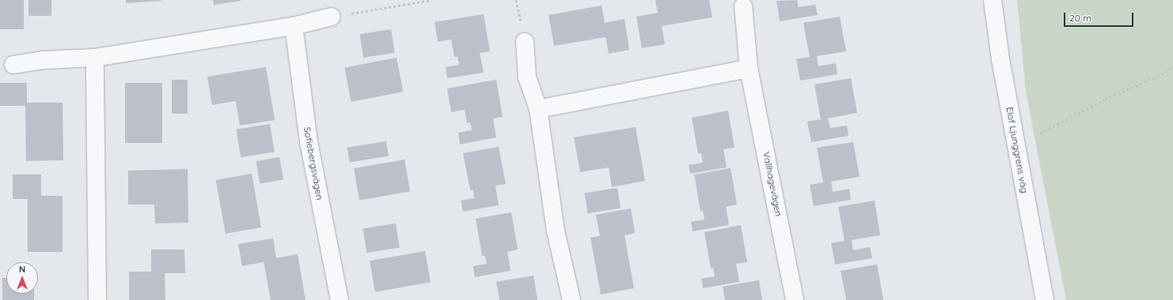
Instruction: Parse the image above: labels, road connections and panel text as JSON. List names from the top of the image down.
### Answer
{
  "streets": {
    "street": ["Elof Ljunggrens väg", "Sofiebergsvägen", "Vallhagevägen"]
  },
  "scale_bar": "20 m",
  "north": "top"
}
